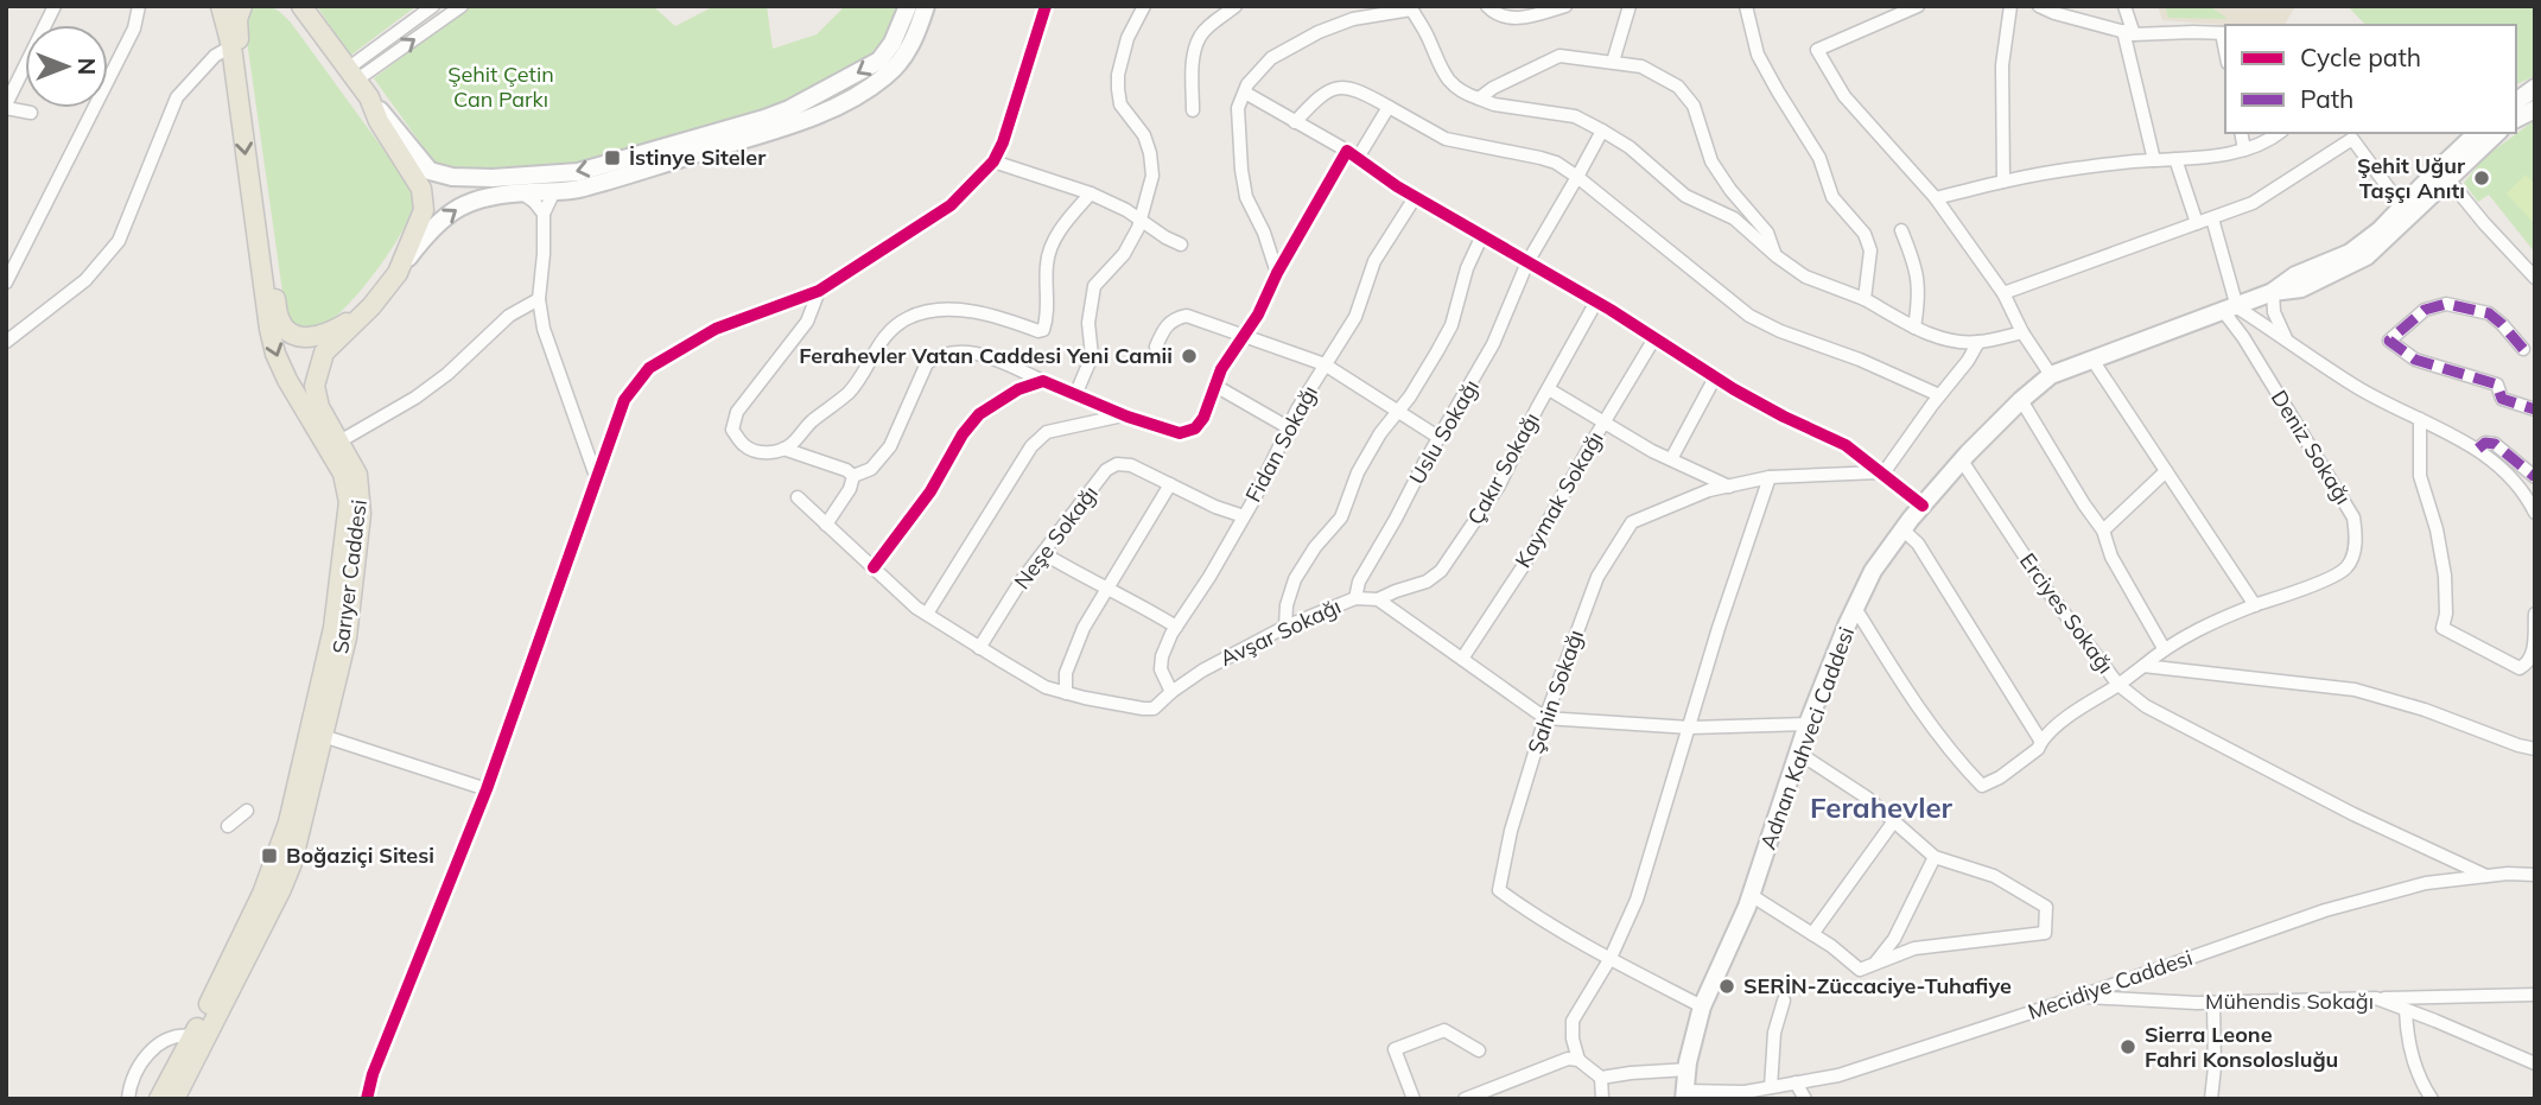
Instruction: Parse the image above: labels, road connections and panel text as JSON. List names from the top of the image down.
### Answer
{
  "streets": {
    "main road": ["Sarıyer Caddesi", "Adnan Kahveci Caddesi"],
    "street": [
      "Uslu Sokağı",
      "Fidan Sokağı",
      "Deniz Sokağı",
      "Çakır Sokağı",
      "Kaymak Sokağı",
      "Neşe Sokağı",
      "Erciyes Sokağı",
      "Avşar Sokağı",
      "Şahin Sokağı",
      "Mecidiye Caddesi",
      "Mühendis Sokağı"
    ]
  },
  "crossings": [
    ["Uslu Sokağı", "Avşar Sokağı"],
    ["Fidan Sokağı", "Neşe Sokağı"],
    ["Fidan Sokağı", "Avşar Sokağı"],
    ["Deniz Sokağı", "Erciyes Sokağı"],
    ["Deniz Sokağı", "Adnan Kahveci Caddesi"],
    ["Çakır Sokağı", "Avşar Sokağı"],
    ["Neşe Sokağı", "Avşar Sokağı"],
    ["Erciyes Sokağı", "Adnan Kahveci Caddesi"],
    ["Şahin Sokağı", "Adnan Kahveci Caddesi"],
    ["Adnan Kahveci Caddesi", "Mecidiye Caddesi"],
    ["Mecidiye Caddesi", "Mühendis Sokağı"]
  ],
  "districts": ["Ferahevler"],
  "parks": ["Şehit Çetin Can Parkı"],
  "places": {
    "transit": ["İstinye Siteler", "Boğaziçi Sitesi"],
    "other": [
      "Şehit Uğur Taşçı Anıtı",
      "Ferahevler Vatan Caddesi Yeni Camii",
      "SERİN-Züccaciye-Tuhafiye",
      "Sierra Leone Fahri Konsolosluğu"
    ]
  },
  "legend": ["Cycle path", "Path"],
  "north": "right"
}
